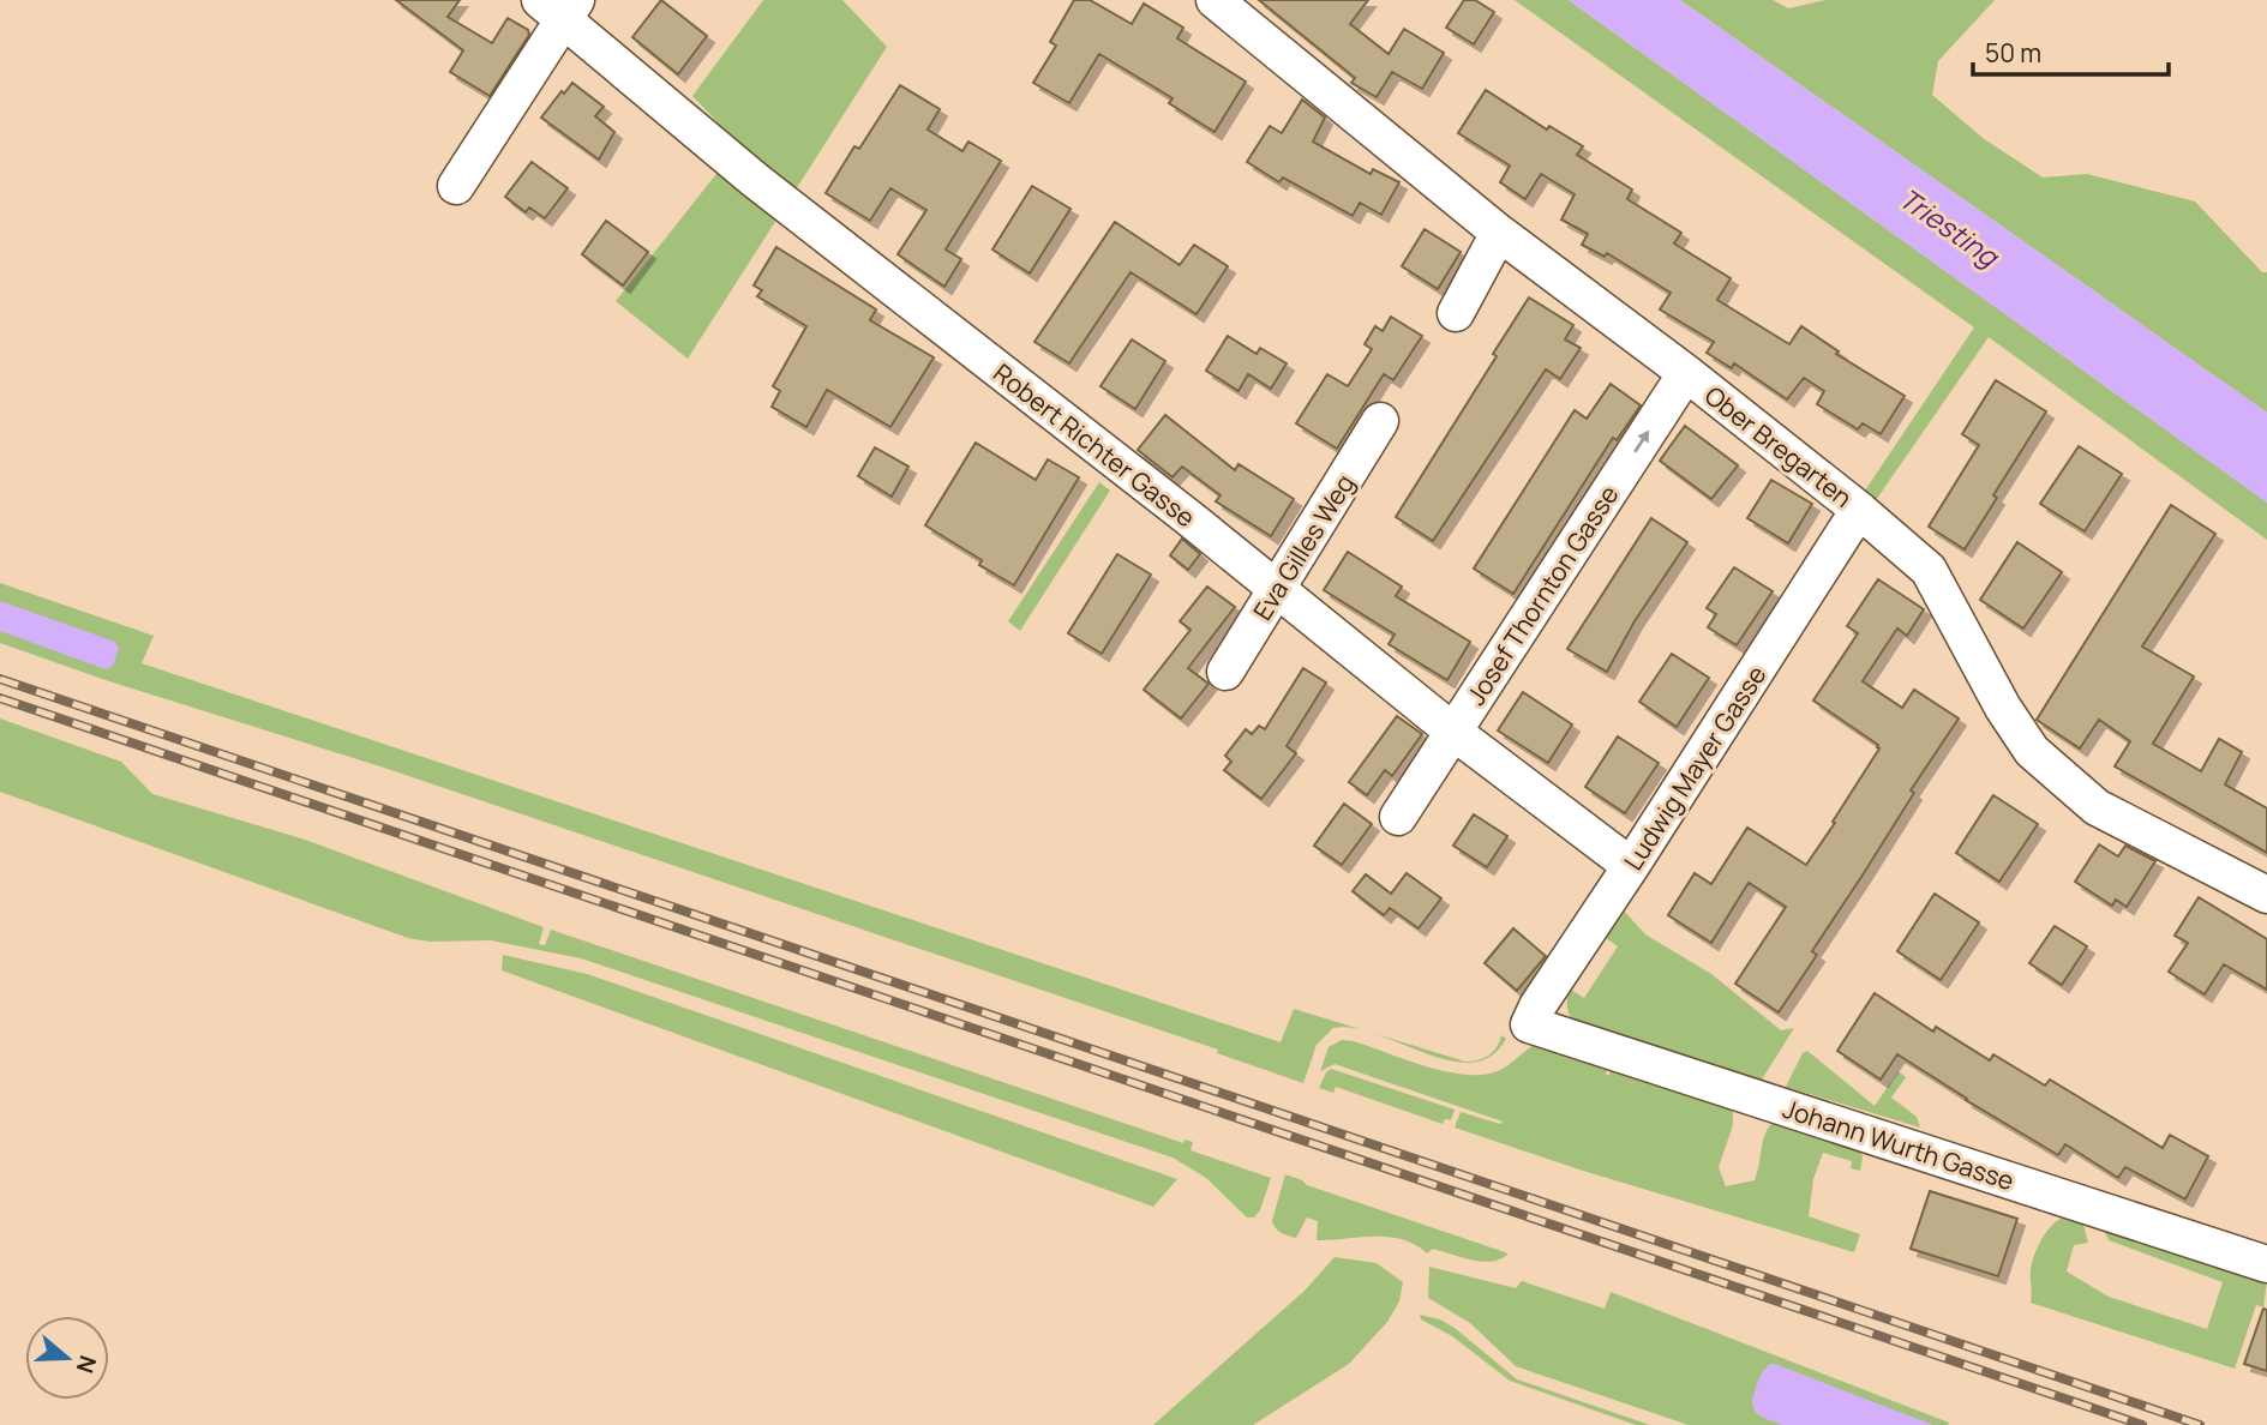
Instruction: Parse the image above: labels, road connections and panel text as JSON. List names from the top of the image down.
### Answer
{
  "streets": {
    "street": [
      "Robert Richter Gasse",
      "Ober Bregarten",
      "Eva Gilles Weg",
      "Josef Thornton Gasse",
      "Ludwig Mayer Gasse",
      "Johann Wurth Gasse"
    ]
  },
  "crossings": [
    ["Robert Richter Gasse", "Eva Gilles Weg"],
    ["Robert Richter Gasse", "Josef Thornton Gasse"],
    ["Robert Richter Gasse", "Ludwig Mayer Gasse"],
    ["Ober Bregarten", "Josef Thornton Gasse"],
    ["Ober Bregarten", "Ludwig Mayer Gasse"],
    ["Ludwig Mayer Gasse", "Johann Wurth Gasse"]
  ],
  "one_way": ["Josef Thornton Gasse"],
  "water": ["Triesting"],
  "scale_bar": "50 m",
  "north": "right"
}
